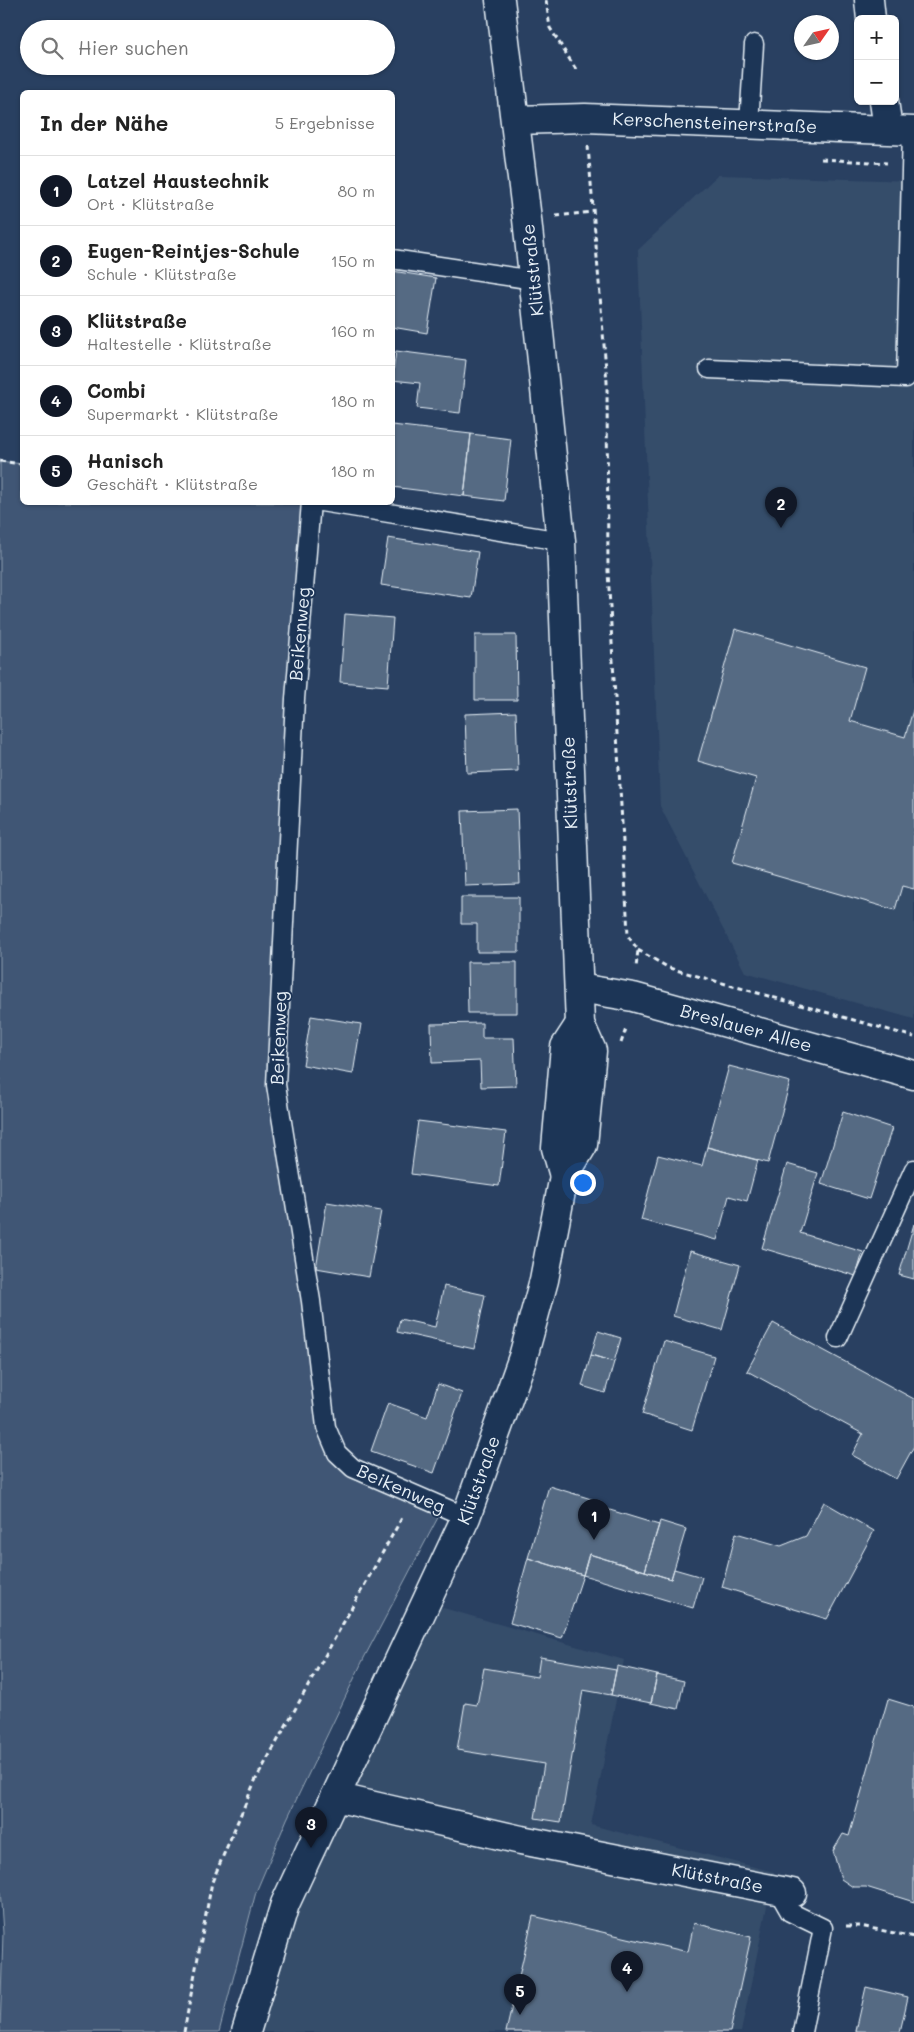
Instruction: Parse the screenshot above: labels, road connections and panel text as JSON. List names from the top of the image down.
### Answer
{
  "streets": {
    "main road": ["Kerschensteinerstraße", "Klütstraße", "Breslauer Allee"],
    "lane": ["Beikenweg"]
  },
  "crossings": [
    ["Kerschensteinerstraße", "Klütstraße"],
    ["Klütstraße", "Beikenweg"],
    ["Klütstraße", "Breslauer Allee"]
  ],
  "north": "top right",
  "page": {
    "map_buttons": ["+", "−"],
    "search": "Hier suchen",
    "heading": ["In der Nähe", "5 Ergebnisse"],
    "list": [
      {
        "mark": "1",
        "name": "Latzel Haustechnik",
        "note": "Ort · Klütstraße",
        "value": "80 m"
      },
      {
        "mark": "2",
        "name": "Eugen-Reintjes-Schule",
        "note": "Schule · Klütstraße",
        "value": "150 m"
      },
      {
        "mark": "3",
        "name": "Klütstraße",
        "note": "Haltestelle · Klütstraße",
        "value": "160 m"
      },
      {
        "mark": "4",
        "name": "Combi",
        "note": "Supermarkt · Klütstraße",
        "value": "180 m"
      },
      {
        "mark": "5",
        "name": "Hanisch",
        "note": "Geschäft · Klütstraße",
        "value": "180 m"
      }
    ],
    "pins": [
      "2",
      "1",
      "3",
      "4",
      "5"
    ]
  }
}
